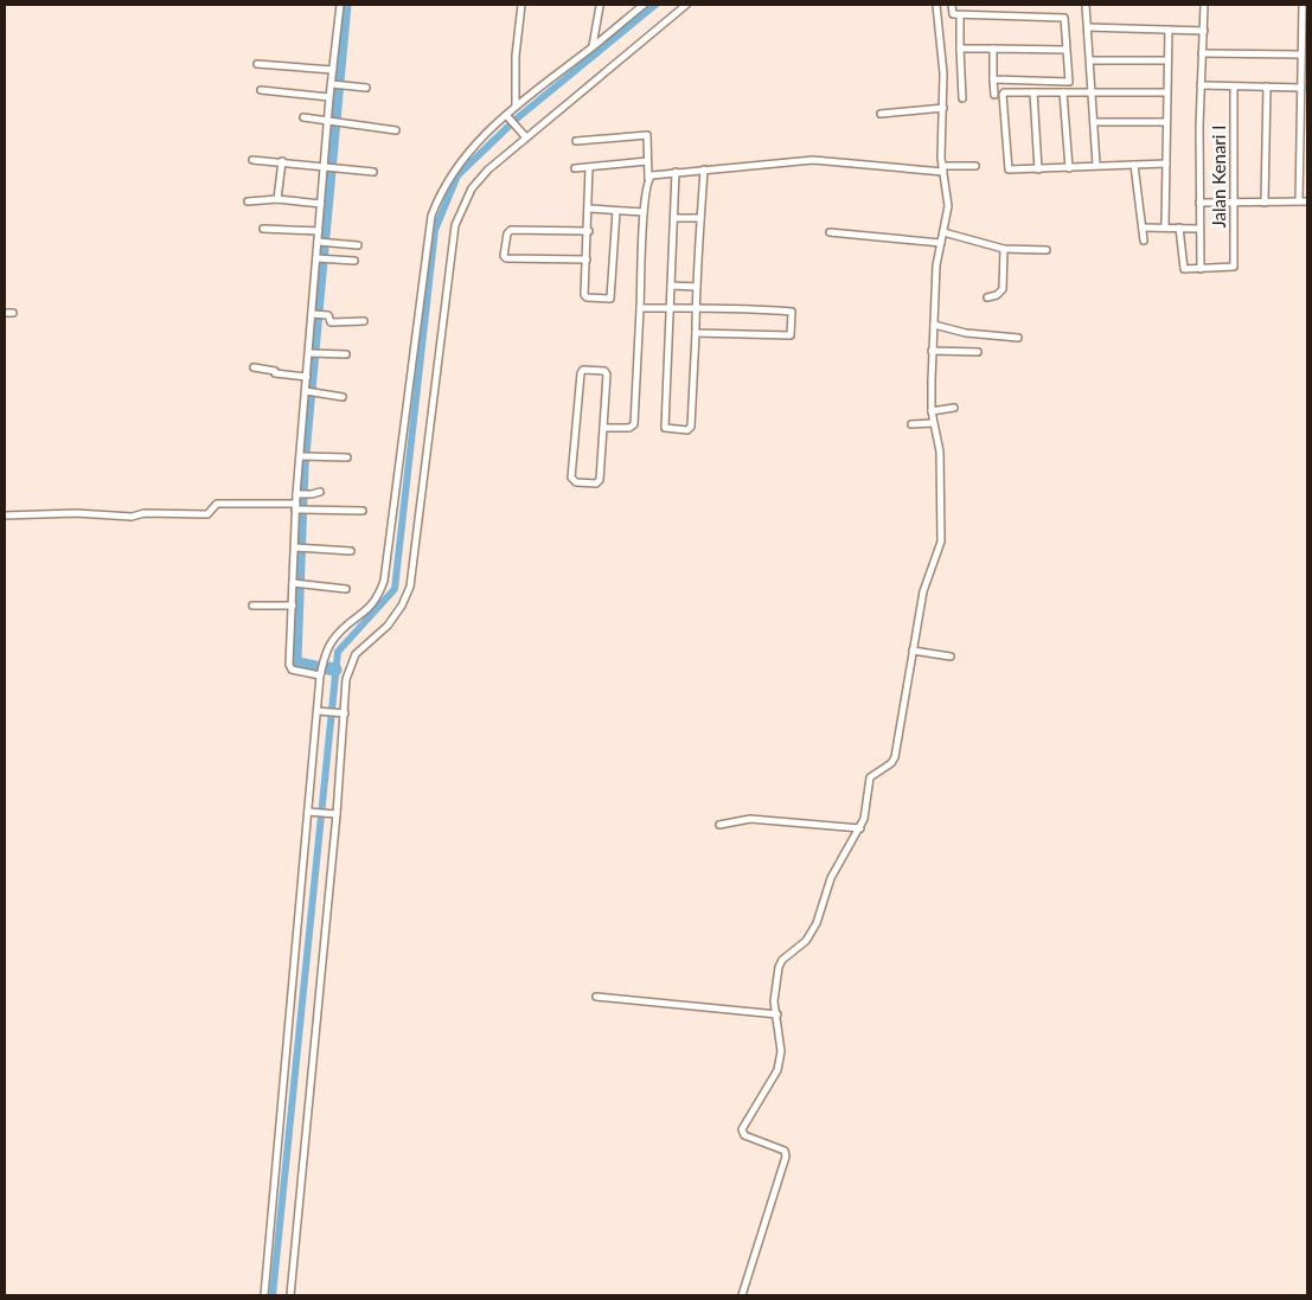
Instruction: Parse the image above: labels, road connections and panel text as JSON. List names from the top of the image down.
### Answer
{
  "streets": {
    "street": ["Jalan Kenari I"]
  }
}
